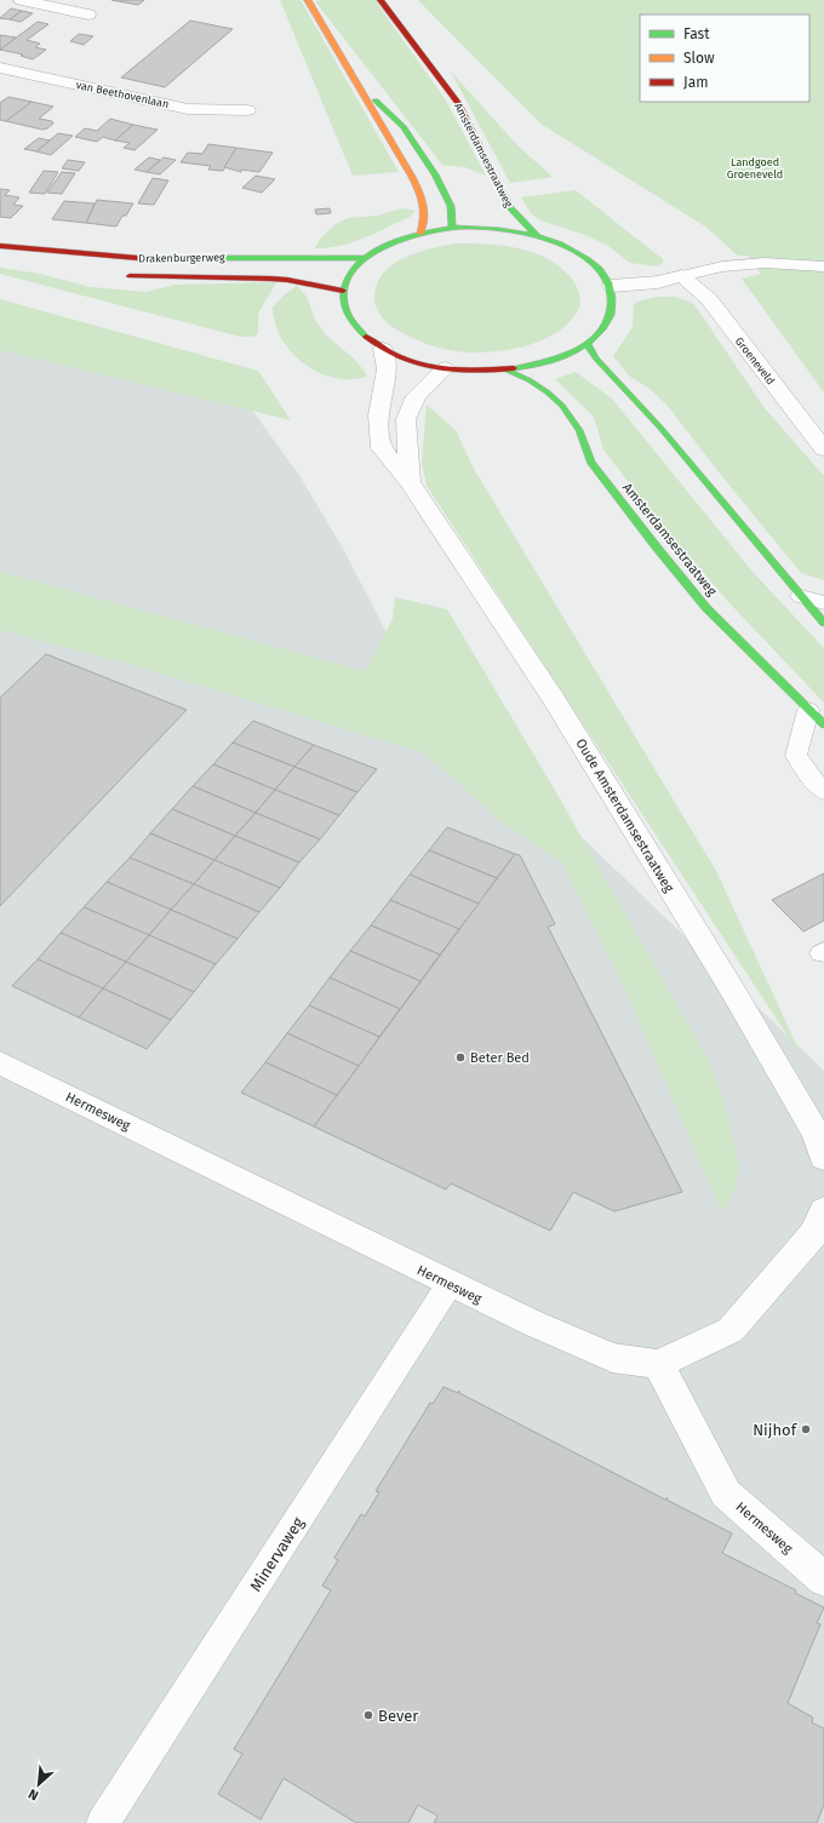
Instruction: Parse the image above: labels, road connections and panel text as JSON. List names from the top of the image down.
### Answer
{
  "streets": {
    "main road": ["Amsterdamsestraatweg", "Drakenburgerweg"],
    "street": [
      "van Beethovenlaan",
      "Groeneveld",
      "Oude Amsterdamsestraatweg",
      "Hermesweg"
    ],
    "lane": ["Minervaweg"]
  },
  "crossings": [
    ["Hermesweg", "Minervaweg"]
  ],
  "parks": ["Landgoed Groeneveld"],
  "places": ["Beter Bed", "Nijhof", "Bever"],
  "legend": ["Fast", "Slow", "Jam"],
  "north": "bottom left"
}
